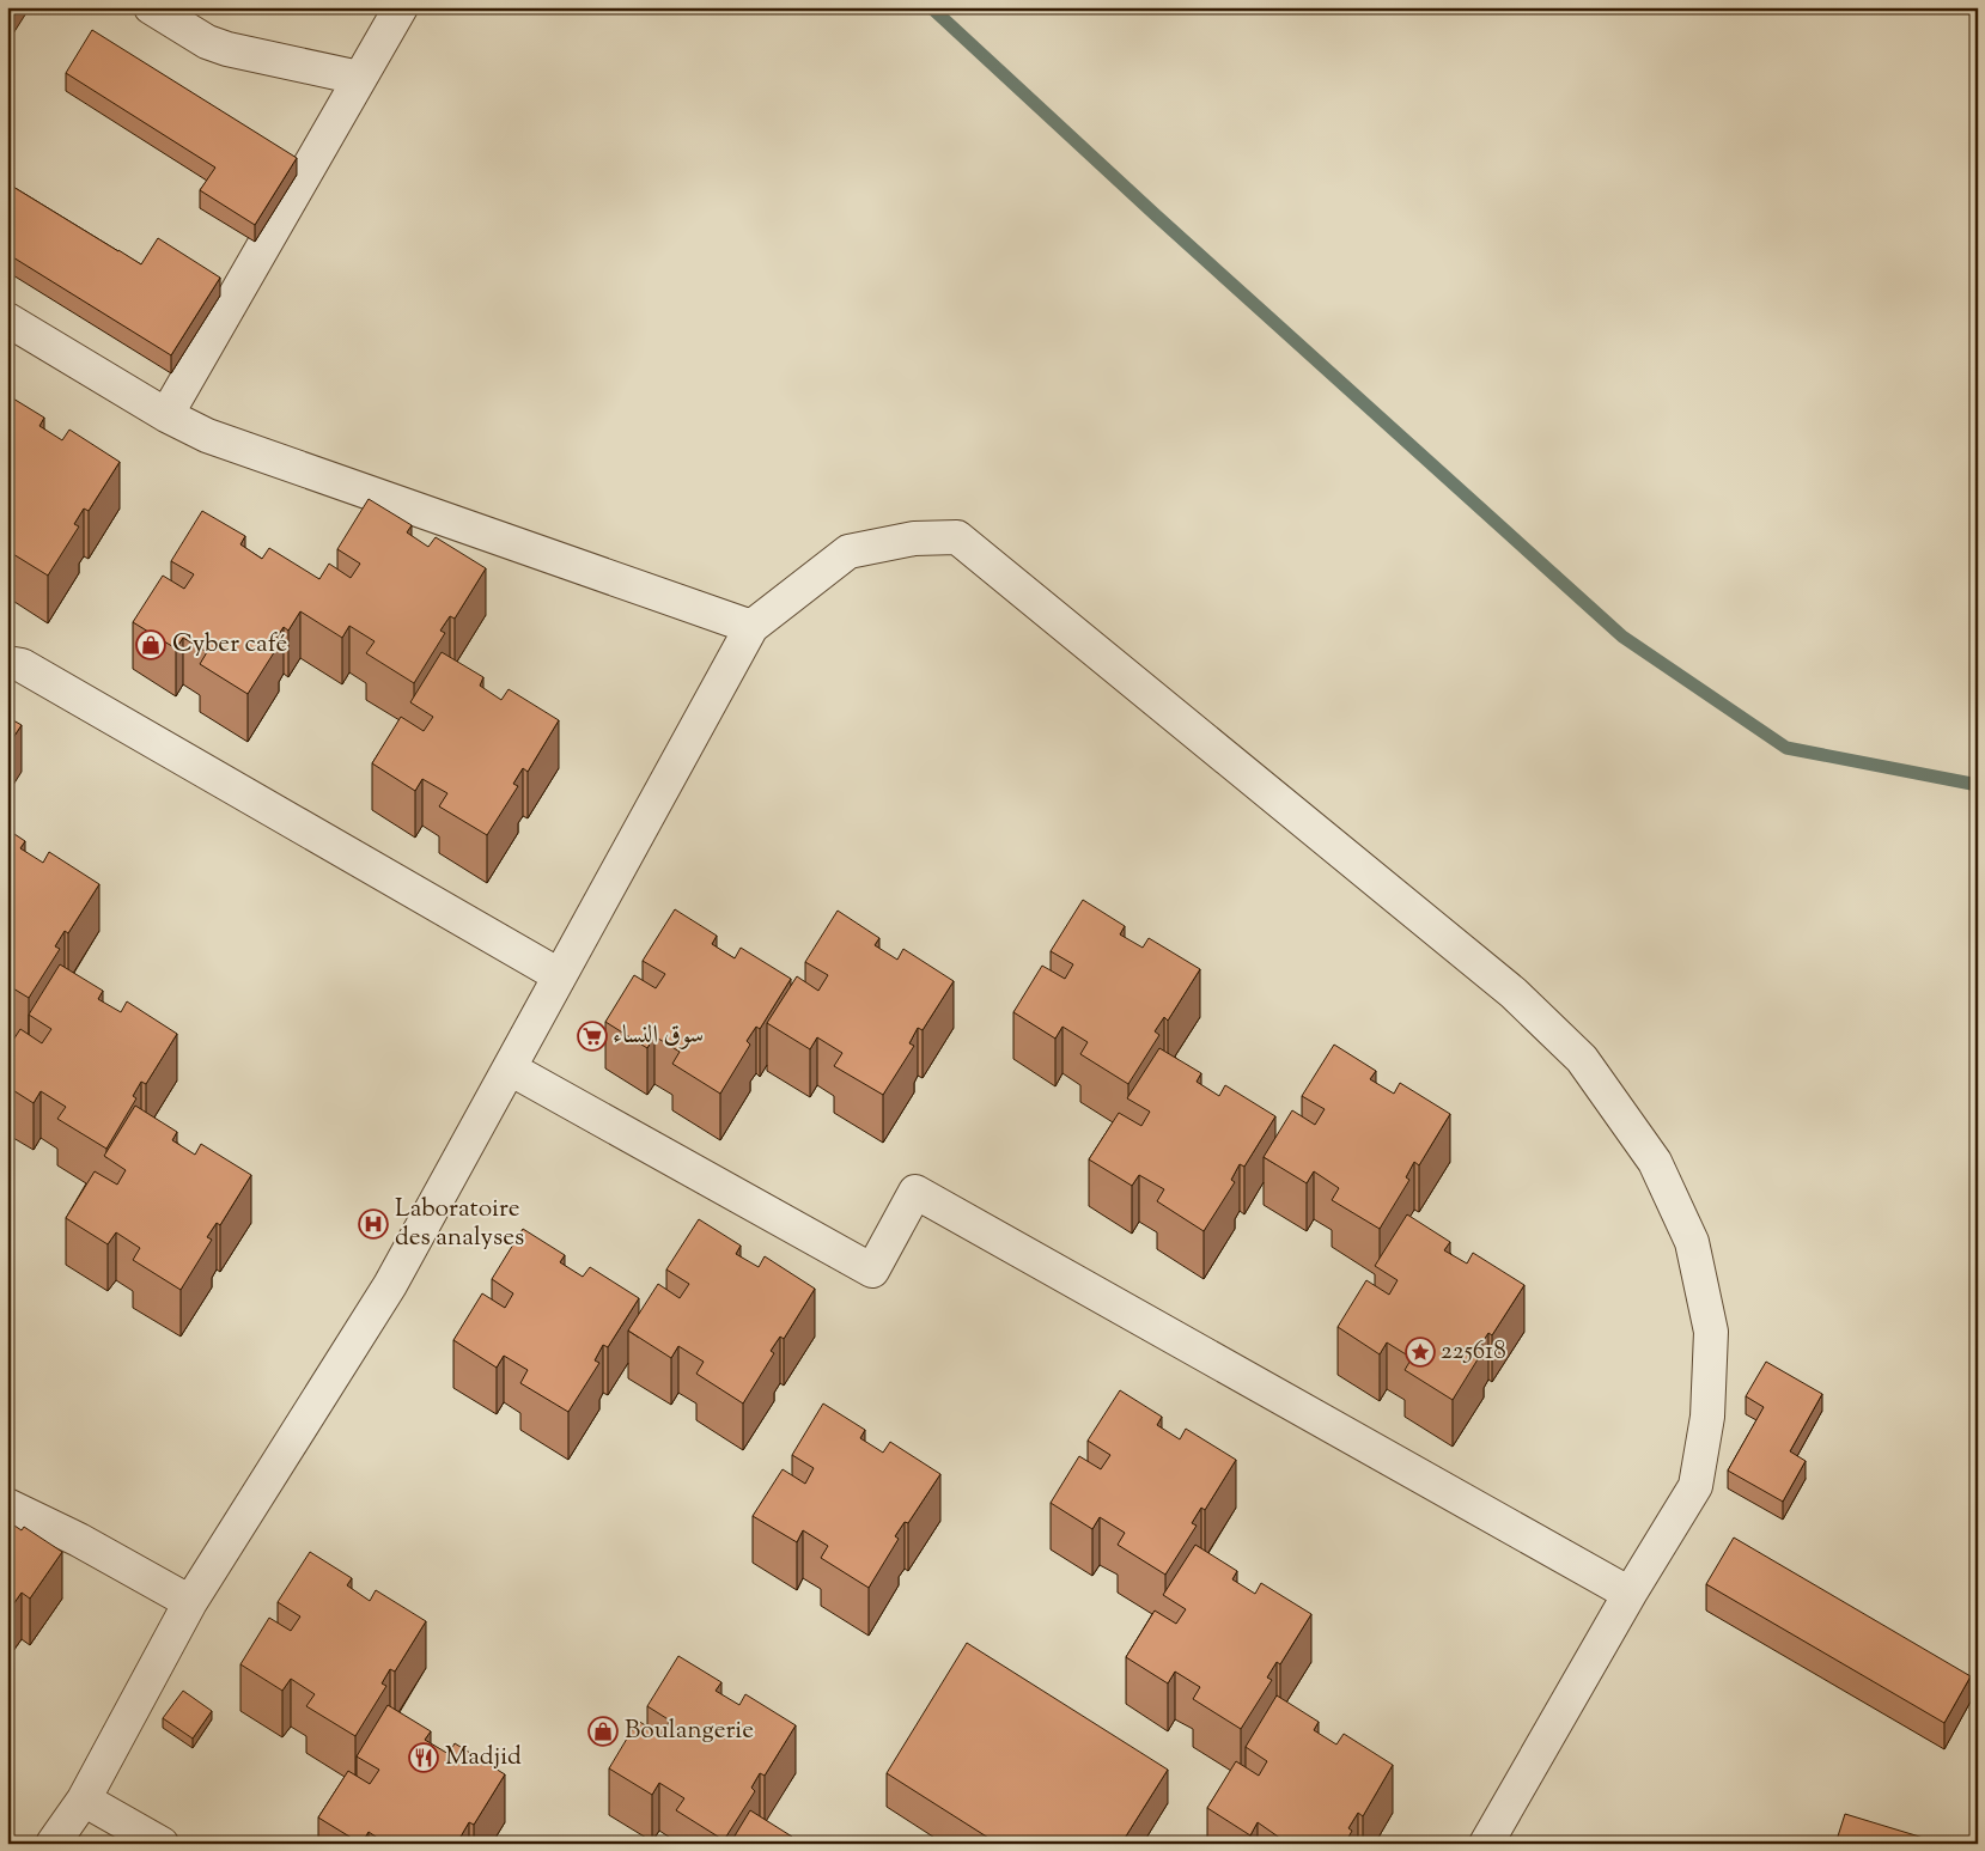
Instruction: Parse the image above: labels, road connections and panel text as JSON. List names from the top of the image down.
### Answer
{
  "places": {
    "shop": ["Cyber café", "Boulangerie"],
    "supermarket": ["سوق النساء"],
    "hospital": ["Laboratoire des analyses"],
    "place": ["225618"],
    "restaurant": ["Madjid"]
  }
}
